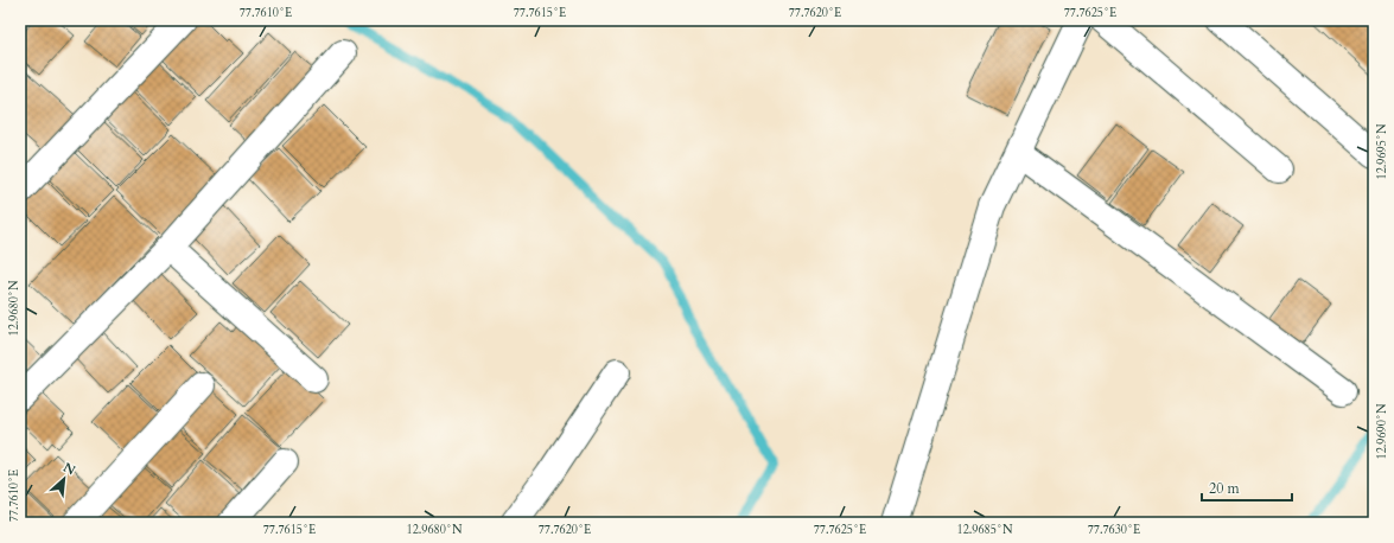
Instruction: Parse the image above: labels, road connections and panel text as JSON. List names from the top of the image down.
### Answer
{
  "scale_bar": "20 m",
  "north": "top right",
  "coordinates": [
    "77.7610°E",
    "77.7615°E",
    "77.7620°E",
    "77.7625°E",
    "12.9695°N",
    "12.9680°N",
    "12.9690°N",
    "12.9685°N",
    "77.7630°E"
  ]
}
